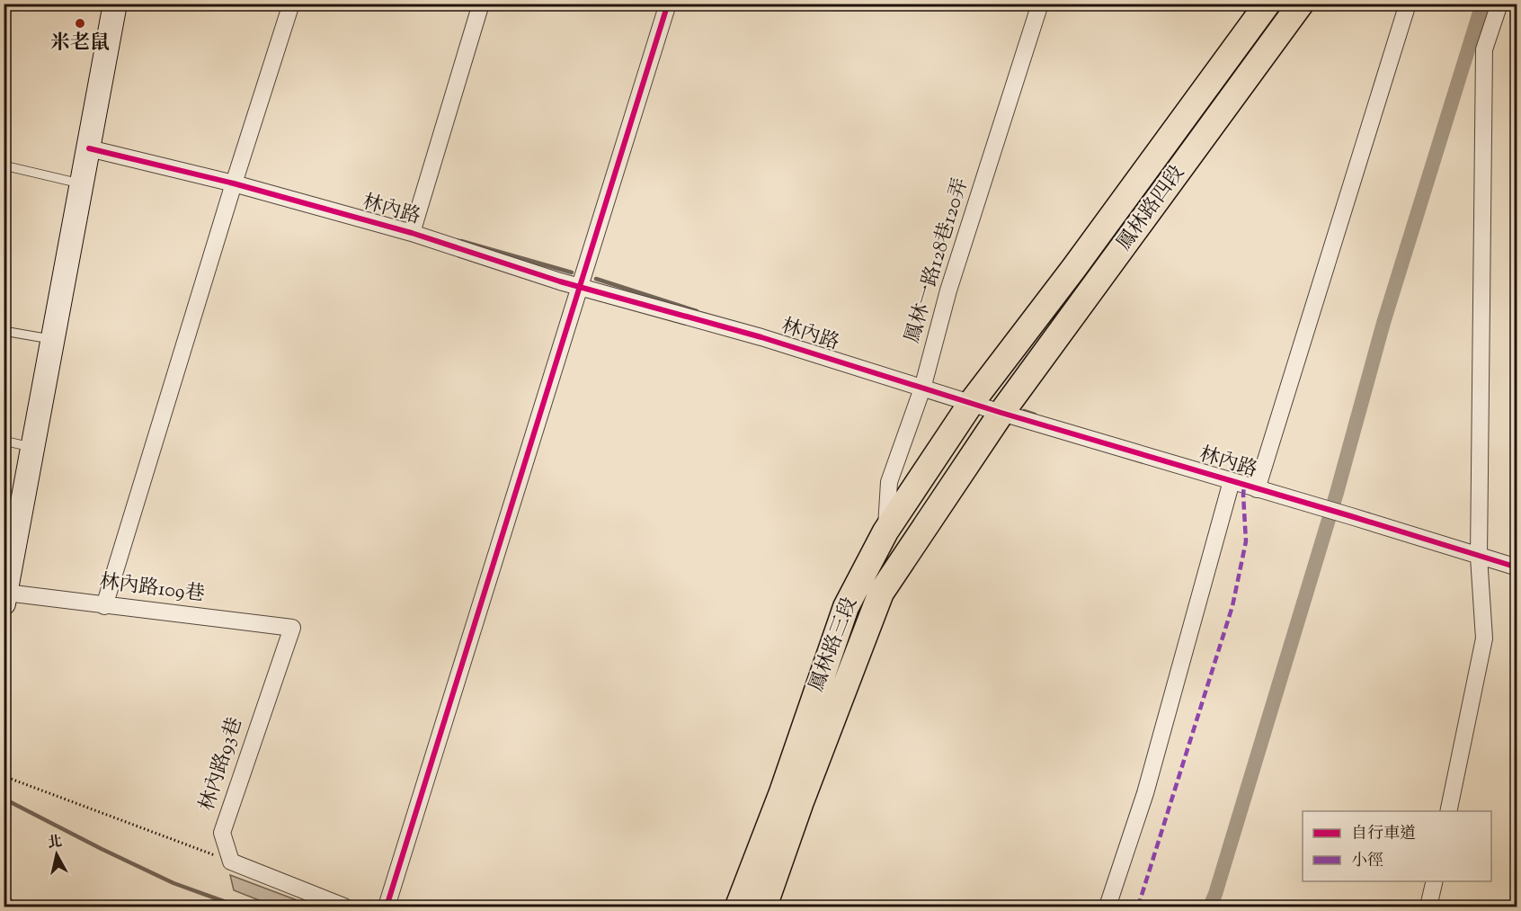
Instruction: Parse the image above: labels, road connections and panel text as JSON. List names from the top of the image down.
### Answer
{
  "streets": {
    "main road": ["鳳林路四段", "鳳林路三段"],
    "street": [
      "林內路",
      "鳳林一路128巷120弄",
      "林內路109巷",
      "林內路93巷"
    ]
  },
  "crossings": [
    ["鳳林路四段", "林內路"],
    ["鳳林路四段", "鳳林路三段"],
    ["林內路", "鳳林一路128巷120弄"],
    ["林內路", "鳳林路三段"],
    ["鳳林一路128巷120弄", "鳳林路三段"],
    ["林內路109巷", "林內路93巷"]
  ],
  "places": ["米老鼠"],
  "legend": ["自行車道", "小徑"],
  "north": "top"
}
